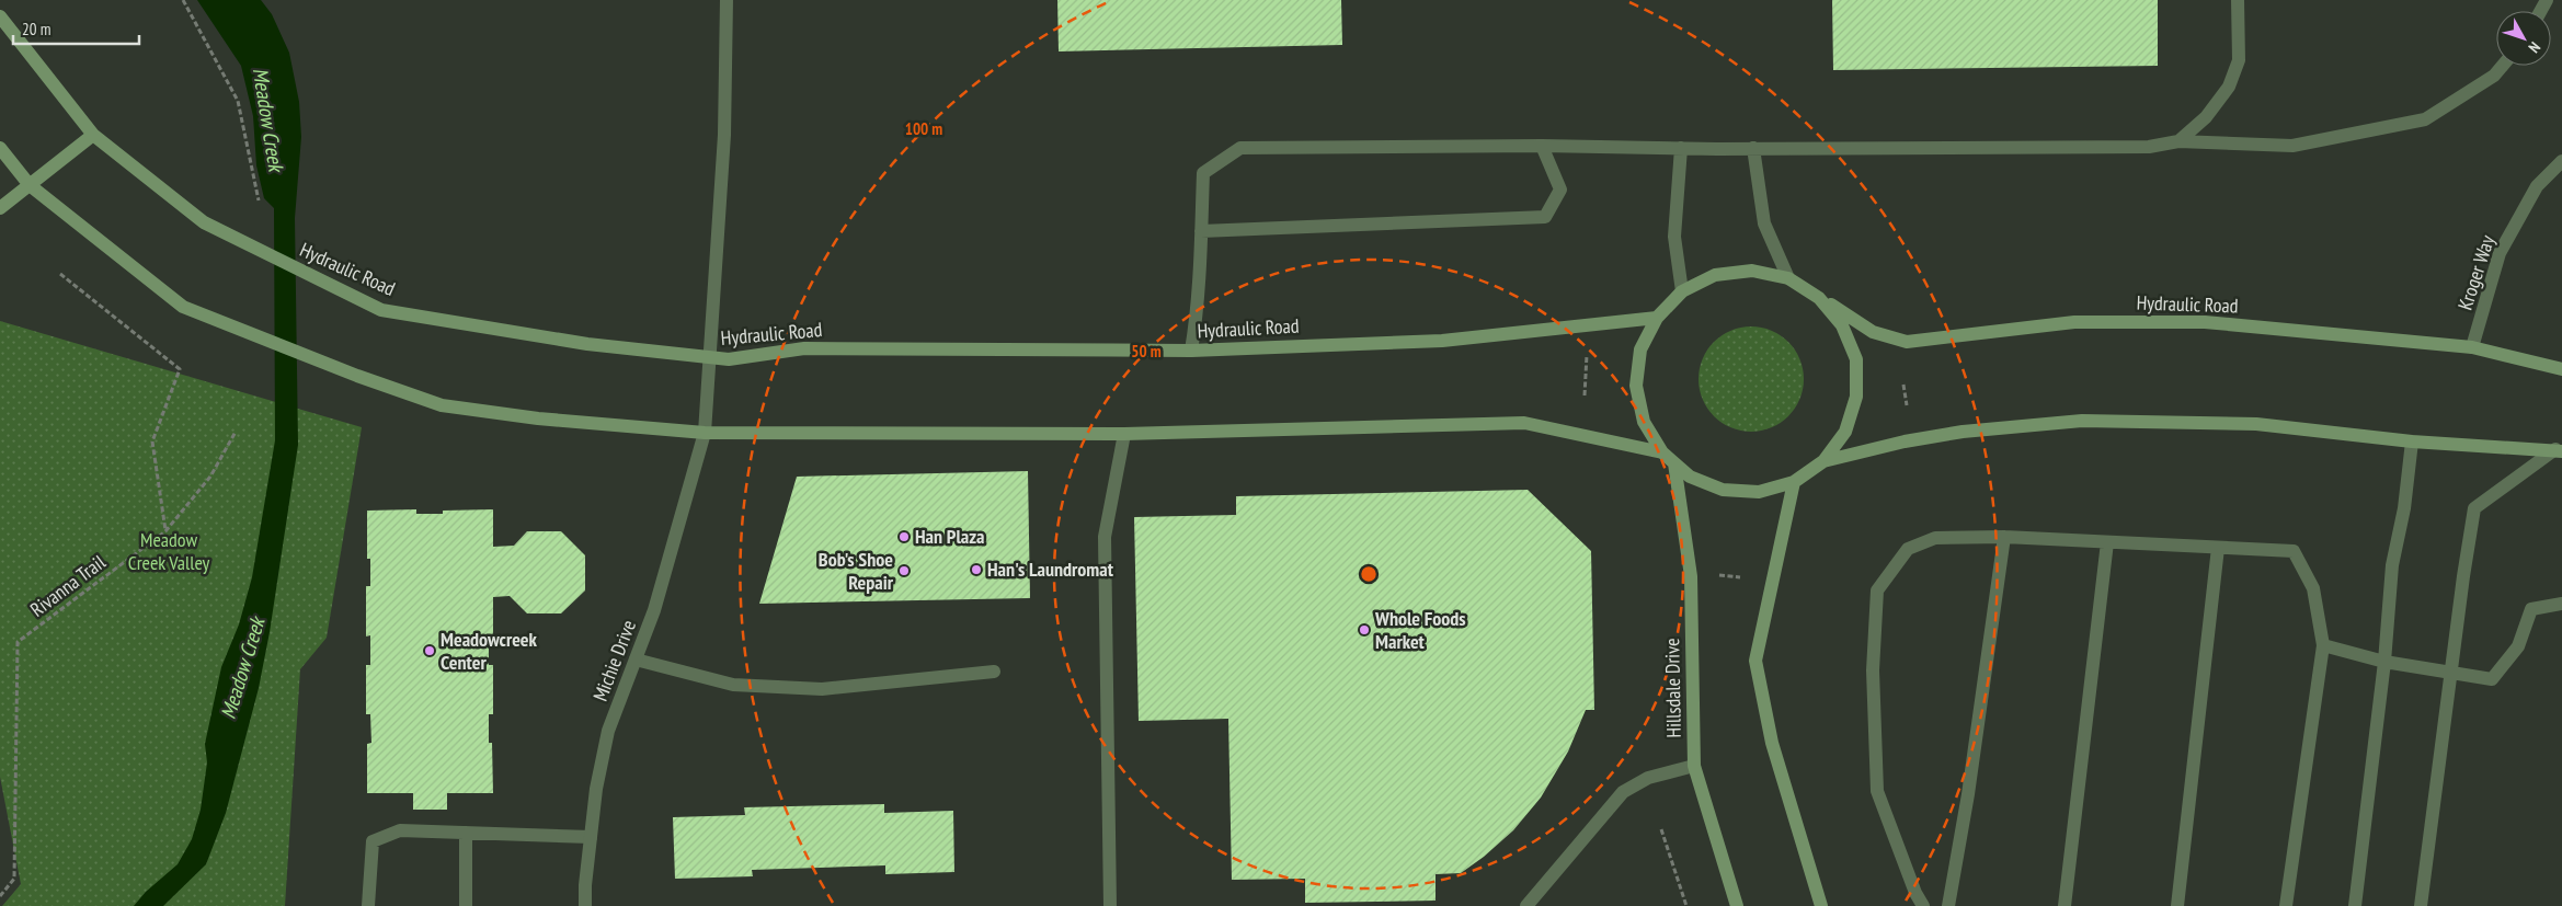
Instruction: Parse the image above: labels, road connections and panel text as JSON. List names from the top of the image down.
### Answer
{
  "streets": {
    "main road": ["Hydraulic Road", "Hillsdale Drive"],
    "street": ["Kroger Way", "Michie Drive"],
    "path": ["Rivanna Trail"]
  },
  "crossings": [
    ["Hydraulic Road", "Kroger Way"],
    ["Hydraulic Road", "Michie Drive"],
    ["Hydraulic Road", "Hillsdale Drive"]
  ],
  "water": ["Meadow Creek"],
  "parks": ["Meadow Creek Valley"],
  "places": [
    "Han Plaza",
    "Han's Laundromat",
    "Bob's Shoe Repair",
    "Whole Foods Market",
    "Meadowcreek Center"
  ],
  "scale_bar": "20 m",
  "north": "bottom right",
  "rings": ["100 m", "50 m"]
}
